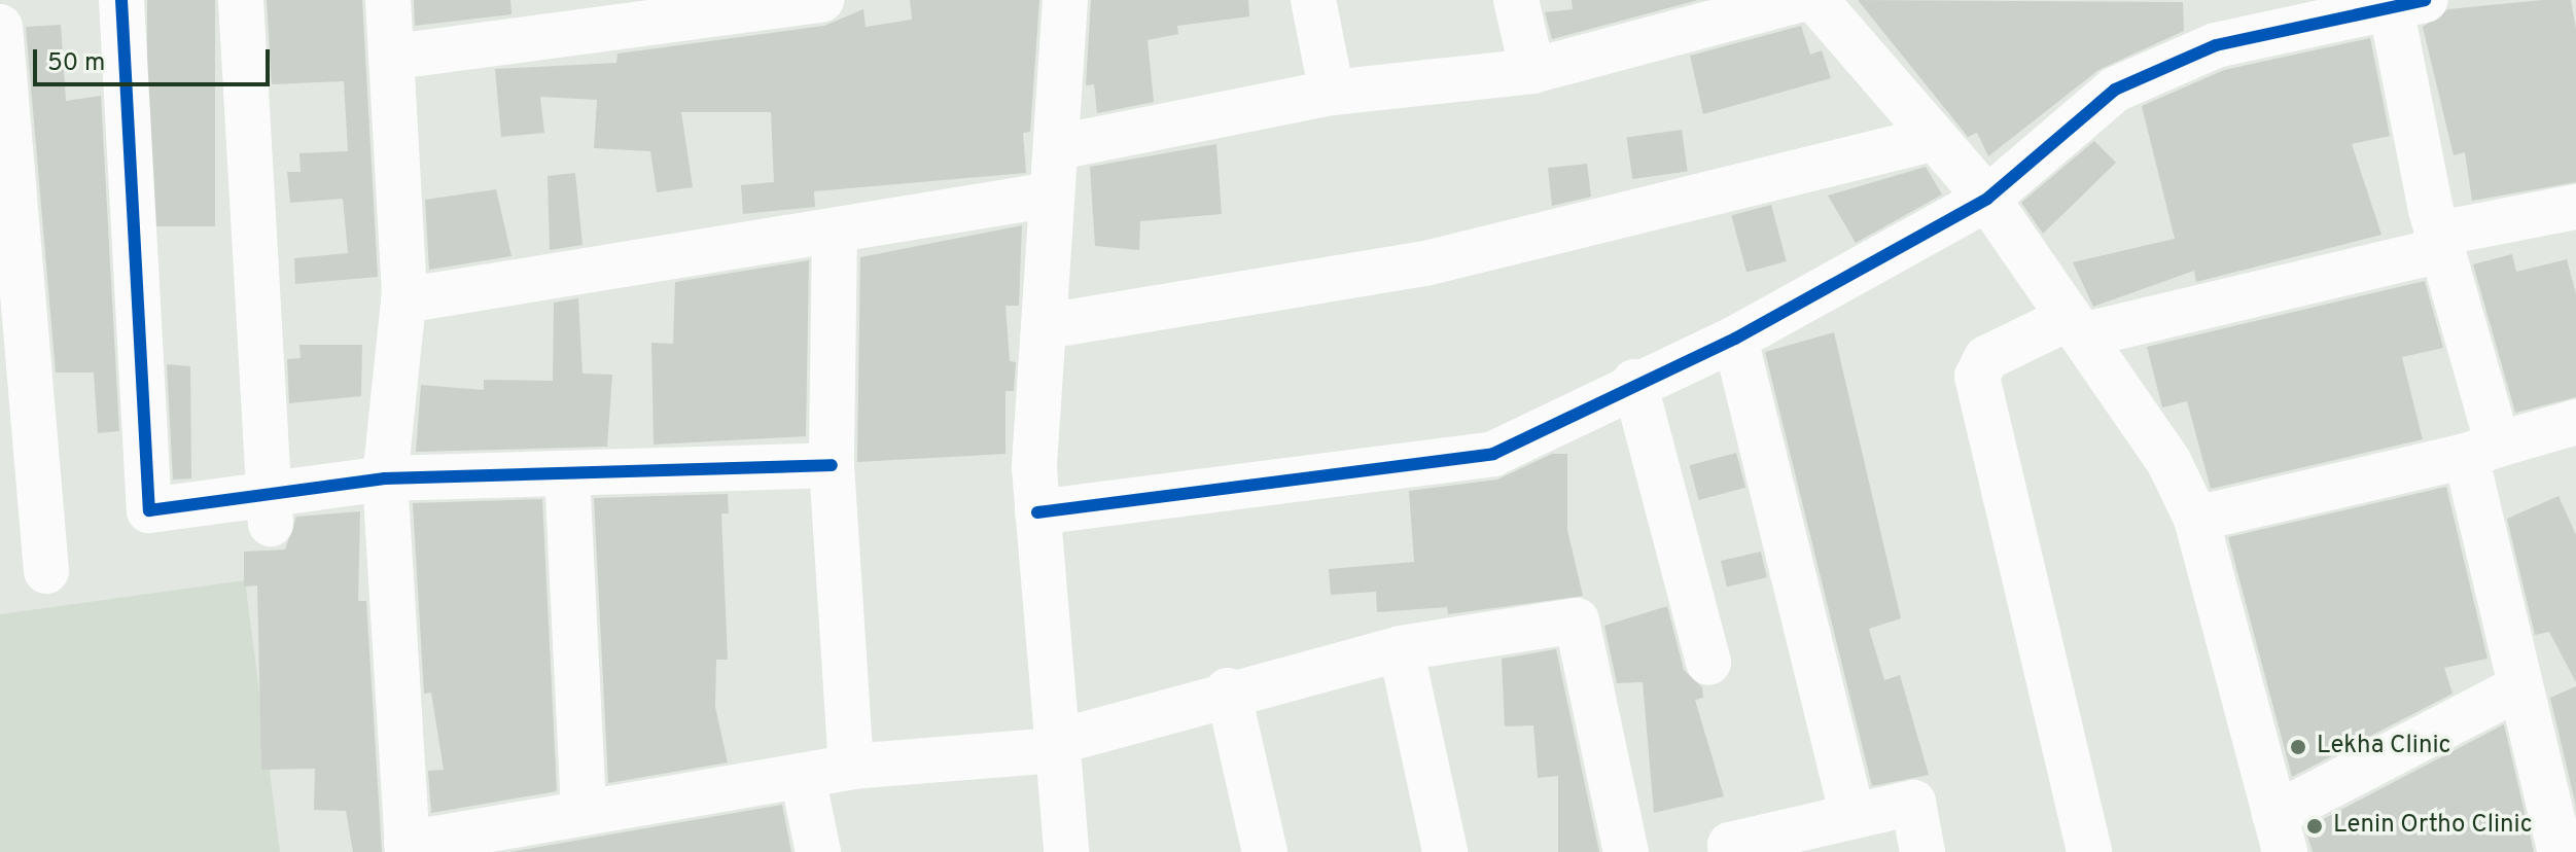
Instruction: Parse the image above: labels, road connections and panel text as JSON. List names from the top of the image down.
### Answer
{
  "places": ["Lekha Clinic", "Lenin Ortho Clinic"],
  "scale_bar": "50 m"
}
